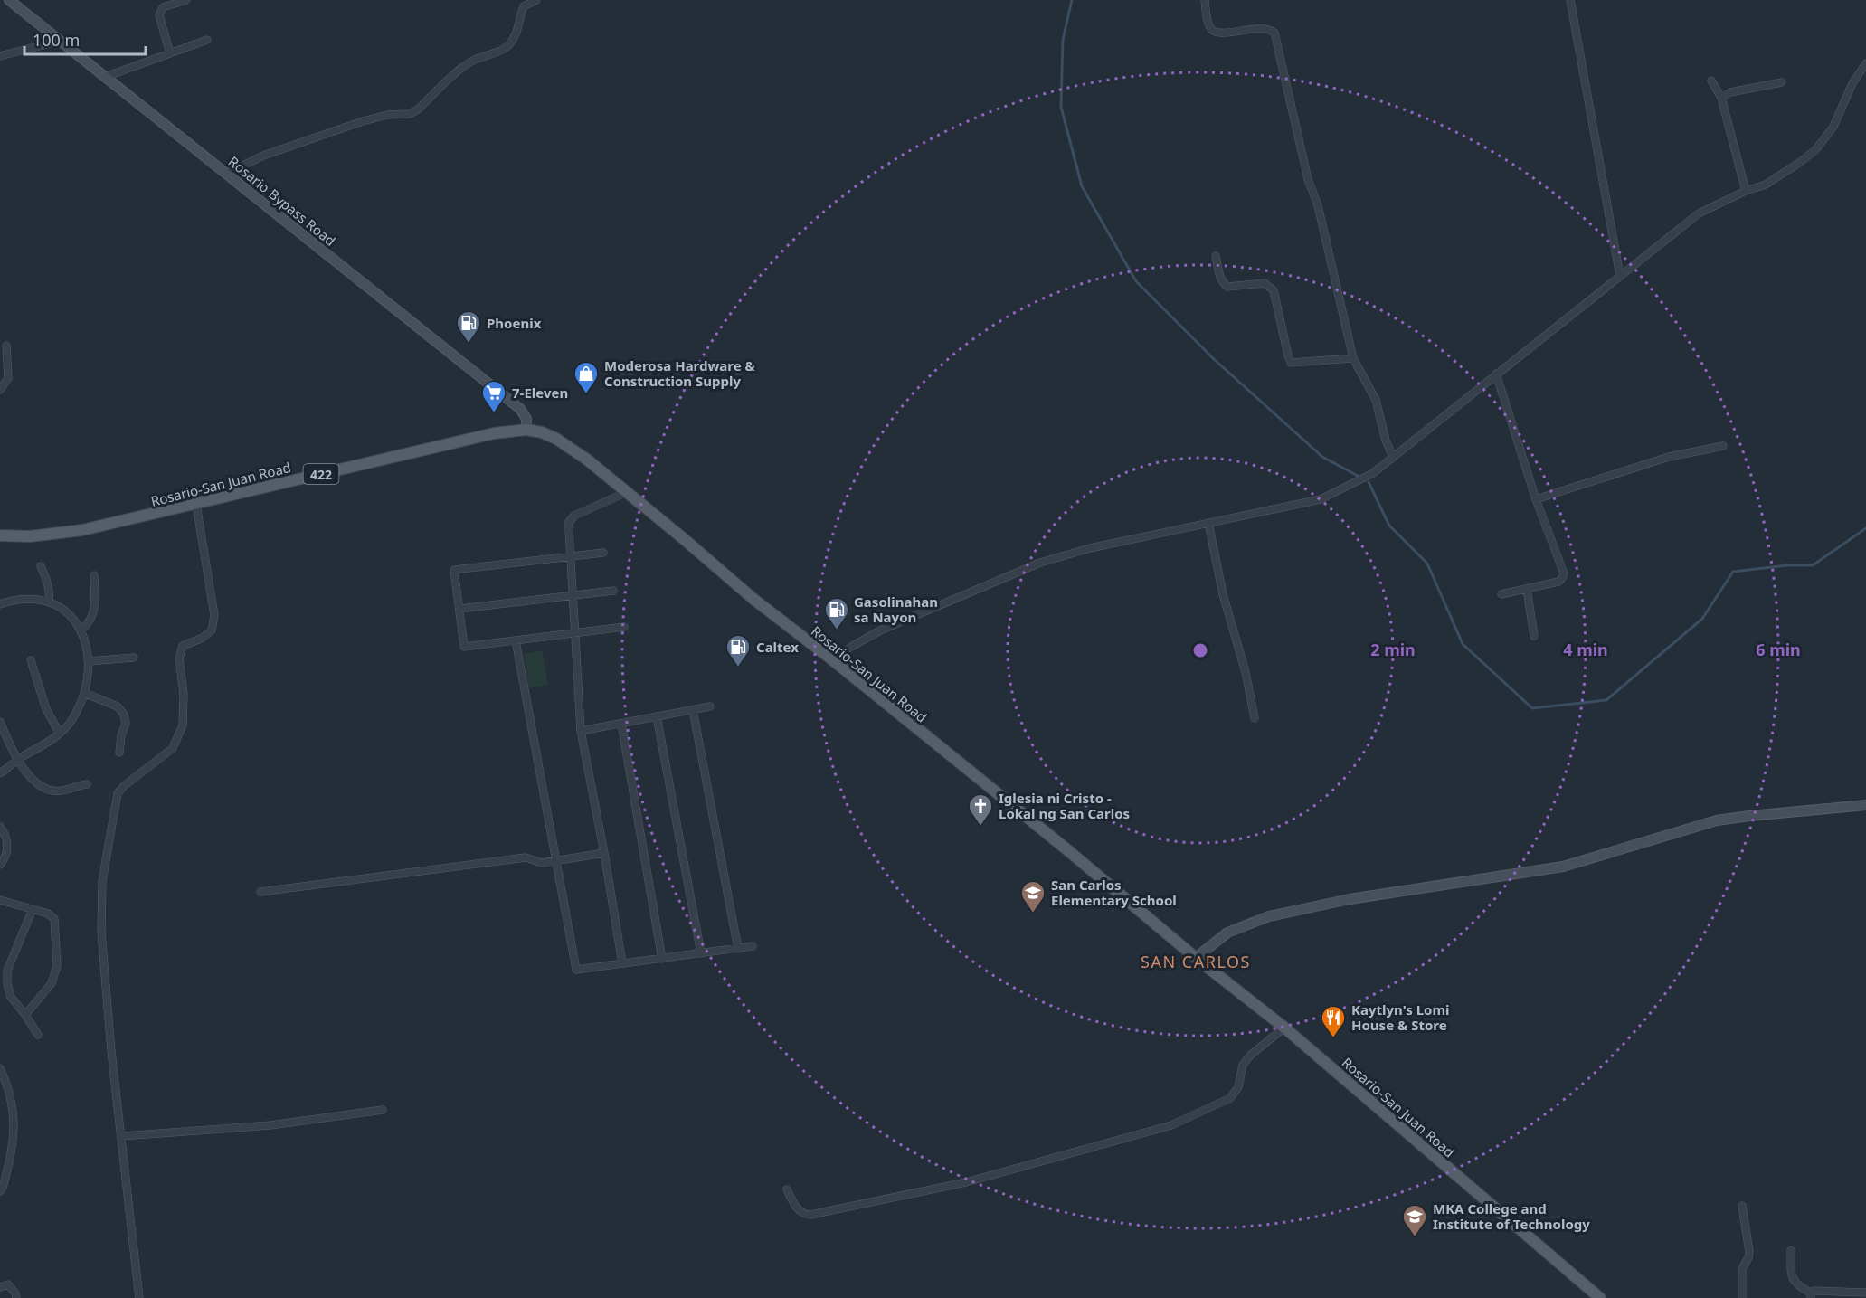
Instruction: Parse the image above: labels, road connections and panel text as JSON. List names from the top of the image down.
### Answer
{
  "streets": {
    "main road": ["422", "Rosario-San Juan Road"],
    "street": ["Rosario Bypass Road"]
  },
  "crossings": [
    ["Rosario Bypass Road", "Rosario-San Juan Road"]
  ],
  "districts": ["SAN CARLOS"],
  "places": {
    "fuel station": ["Phoenix", "Gasolinahan sa Nayon", "Caltex"],
    "shop": ["Moderosa Hardware & Construction Supply"],
    "supermarket": ["7-Eleven"],
    "church": ["Iglesia ni Cristo - Lokal ng San Carlos"],
    "school or university": ["San Carlos Elementary School", "MKA College and Institute of Technology"],
    "restaurant": ["Kaytlyn's Lomi House & Store"]
  },
  "scale_bar": "100 m",
  "rings": ["2 min", "4 min", "6 min"]
}
